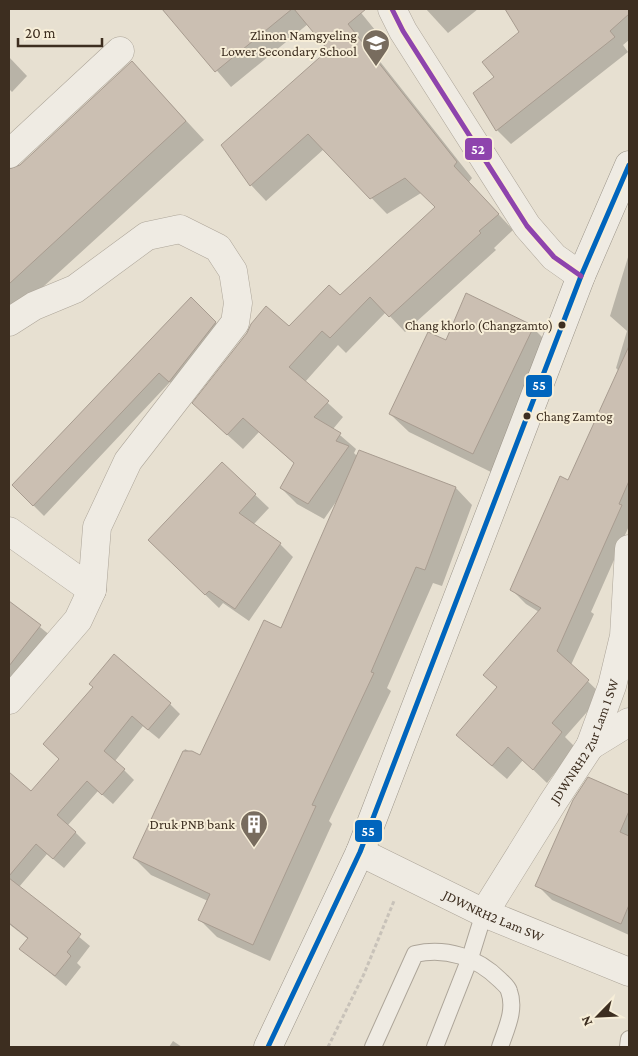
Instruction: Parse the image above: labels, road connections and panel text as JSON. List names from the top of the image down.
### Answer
{
  "streets": {
    "street": ["JDWNRH2 Zur Lam 1 SW", "JDWNRH2 Lam SW"]
  },
  "crossings": [
    ["JDWNRH2 Zur Lam 1 SW", "JDWNRH2 Lam SW"]
  ],
  "places": {
    "school or university": ["Zlinon Namgyeling Lower Secondary School"],
    "other": ["Chang khorlo (Changzamto)", "Chang Zamtog"],
    "building": ["Druk PNB bank"]
  },
  "lines": ["transit line 52", "transit line 55"],
  "scale_bar": "20 m",
  "north": "bottom left"
}
